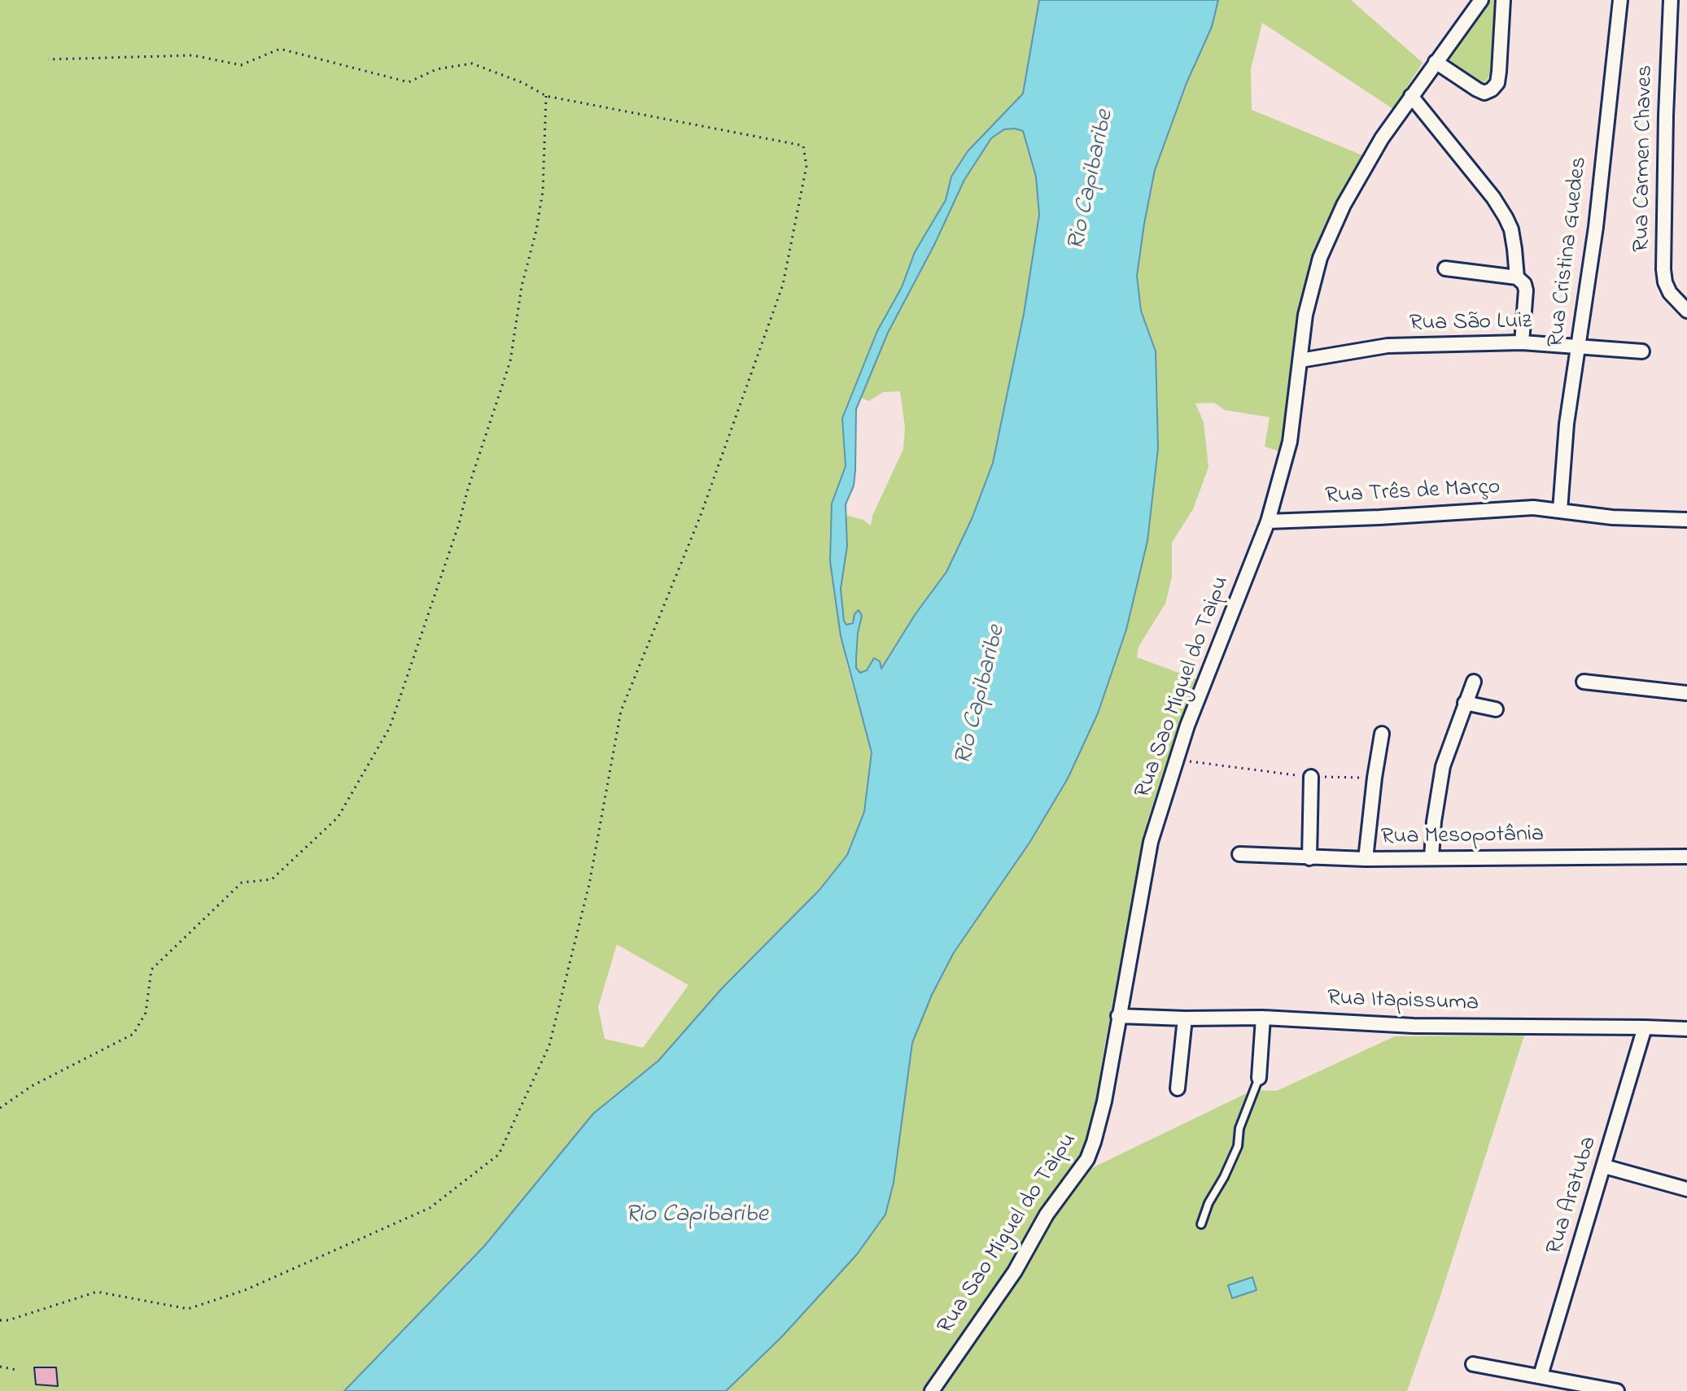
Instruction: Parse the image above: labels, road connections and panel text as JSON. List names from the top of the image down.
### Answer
{
  "streets": {
    "street": [
      "Rua Carmen Chaves",
      "Rua Cristina Guedes",
      "Rua São Luiz",
      "Rua Três de Março",
      "Rua Sao Miguel do Taipu",
      "Rua Mesopotânia",
      "Rua Itapissuma",
      "Rua Aratuba"
    ]
  },
  "crossings": [
    ["Rua Cristina Guedes", "Rua São Luiz"],
    ["Rua Cristina Guedes", "Rua Três de Março"],
    ["Rua São Luiz", "Rua Sao Miguel do Taipu"],
    ["Rua Três de Março", "Rua Sao Miguel do Taipu"],
    ["Rua Sao Miguel do Taipu", "Rua Itapissuma"],
    ["Rua Itapissuma", "Rua Aratuba"]
  ],
  "water": ["Rio Capibaribe"]
}
